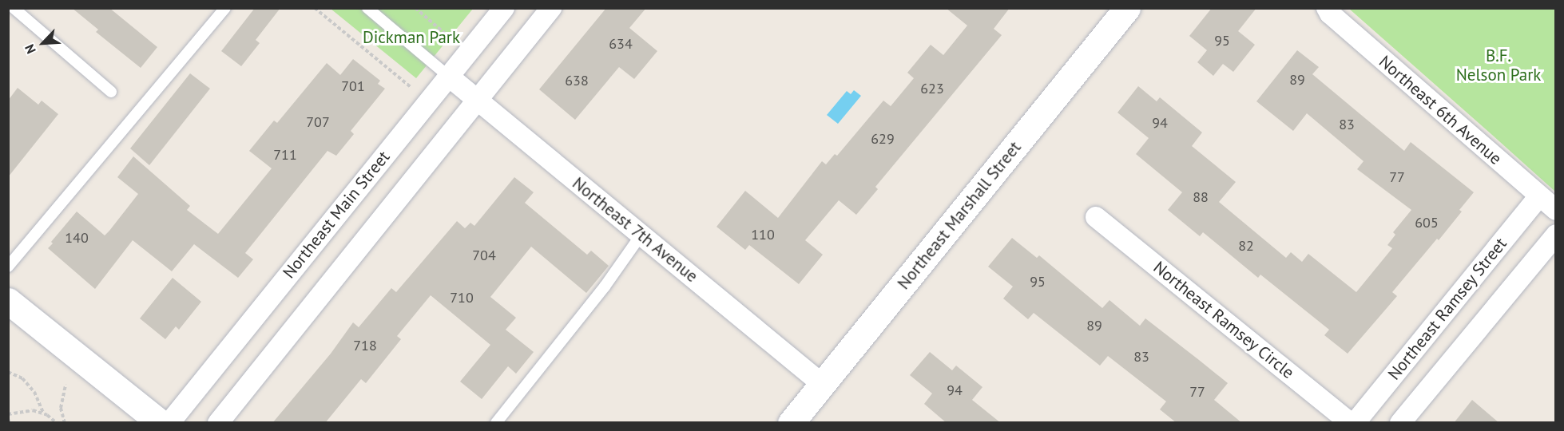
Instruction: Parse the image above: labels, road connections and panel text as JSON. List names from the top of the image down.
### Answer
{
  "streets": {
    "street": [
      "Northeast 6th Avenue",
      "Northeast Main Street",
      "Northeast Marshall Street",
      "Northeast 7th Avenue",
      "Northeast Ramsey Street",
      "Northeast Ramsey Circle"
    ]
  },
  "crossings": [
    ["Northeast 6th Avenue", "Northeast Ramsey Street"],
    ["Northeast Main Street", "Northeast 7th Avenue"],
    ["Northeast Marshall Street", "Northeast 7th Avenue"]
  ],
  "parks": ["Dickman Park", "B.F. Nelson Park"],
  "house_numbers": [
    "95",
    "634",
    "89",
    "638",
    "701",
    "623",
    "707",
    "94",
    "83",
    "629",
    "711",
    "77",
    "88",
    "605",
    "110",
    "140",
    "82",
    "704",
    "95",
    "710",
    "89",
    "718",
    "83",
    "94",
    "77"
  ],
  "north": "bottom left"
}
